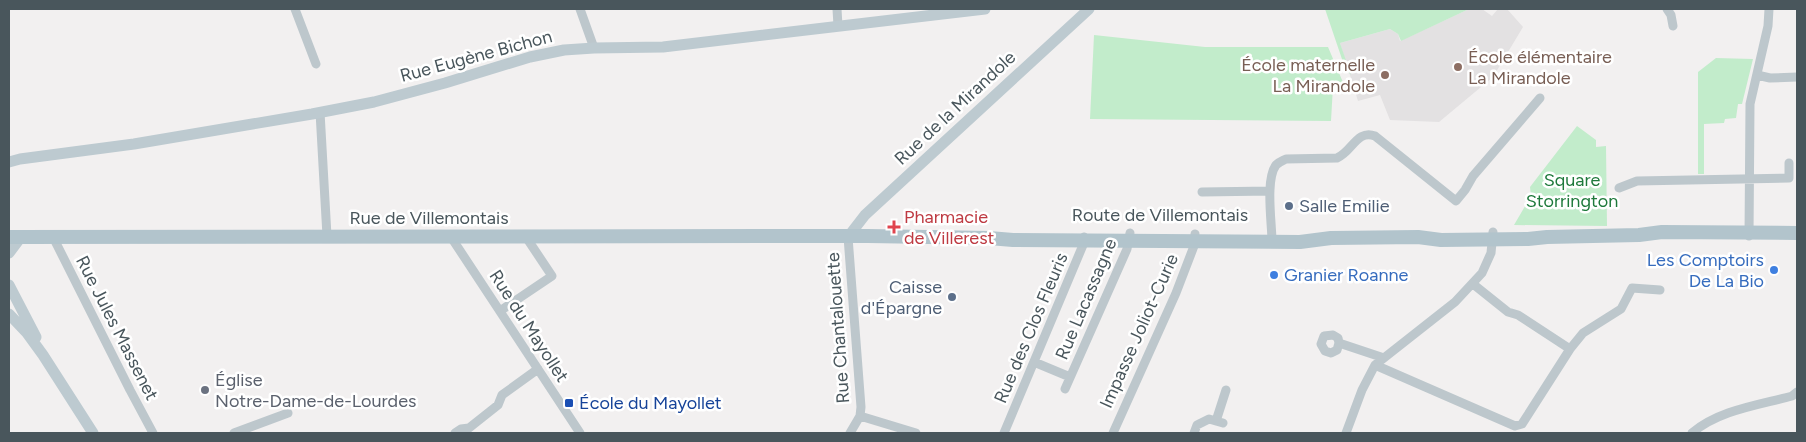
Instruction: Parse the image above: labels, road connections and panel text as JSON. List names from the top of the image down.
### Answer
{
  "streets": {
    "main road": ["Route de Villemontais", "Rue de Villemontais"],
    "street": [
      "Rue Eugène Bichon",
      "Rue de la Mirandole",
      "Rue Lacassagne",
      "Rue du Mayollet",
      "Rue Jules Massenet",
      "Rue Chantalouette",
      "Rue des Clos Fleuris",
      "Impasse Joliot-Curie"
    ]
  },
  "crossings": [
    ["Rue de la Mirandole", "Route de Villemontais"],
    ["Rue de la Mirandole", "Rue de Villemontais"],
    ["Rue de la Mirandole", "Rue Chantalouette"],
    ["Route de Villemontais", "Rue de Villemontais"],
    ["Route de Villemontais", "Rue Lacassagne"],
    ["Route de Villemontais", "Rue Chantalouette"],
    ["Route de Villemontais", "Rue des Clos Fleuris"],
    ["Route de Villemontais", "Impasse Joliot-Curie"],
    ["Rue de Villemontais", "Rue du Mayollet"],
    ["Rue de Villemontais", "Rue Jules Massenet"],
    ["Rue de Villemontais", "Rue Chantalouette"],
    ["Rue Lacassagne", "Rue des Clos Fleuris"]
  ],
  "parks": ["Square Storrington"],
  "places": {
    "other": [
      "École élémentaire La Mirandole",
      "École maternelle La Mirandole",
      "Salle Emilie",
      "Les Comptoirs De La Bio",
      "Granier Roanne",
      "Caisse d'Épargne",
      "Église Notre-Dame-de-Lourdes"
    ],
    "health": ["Pharmacie de Villerest"],
    "transit": ["École du Mayollet"]
  }
}
